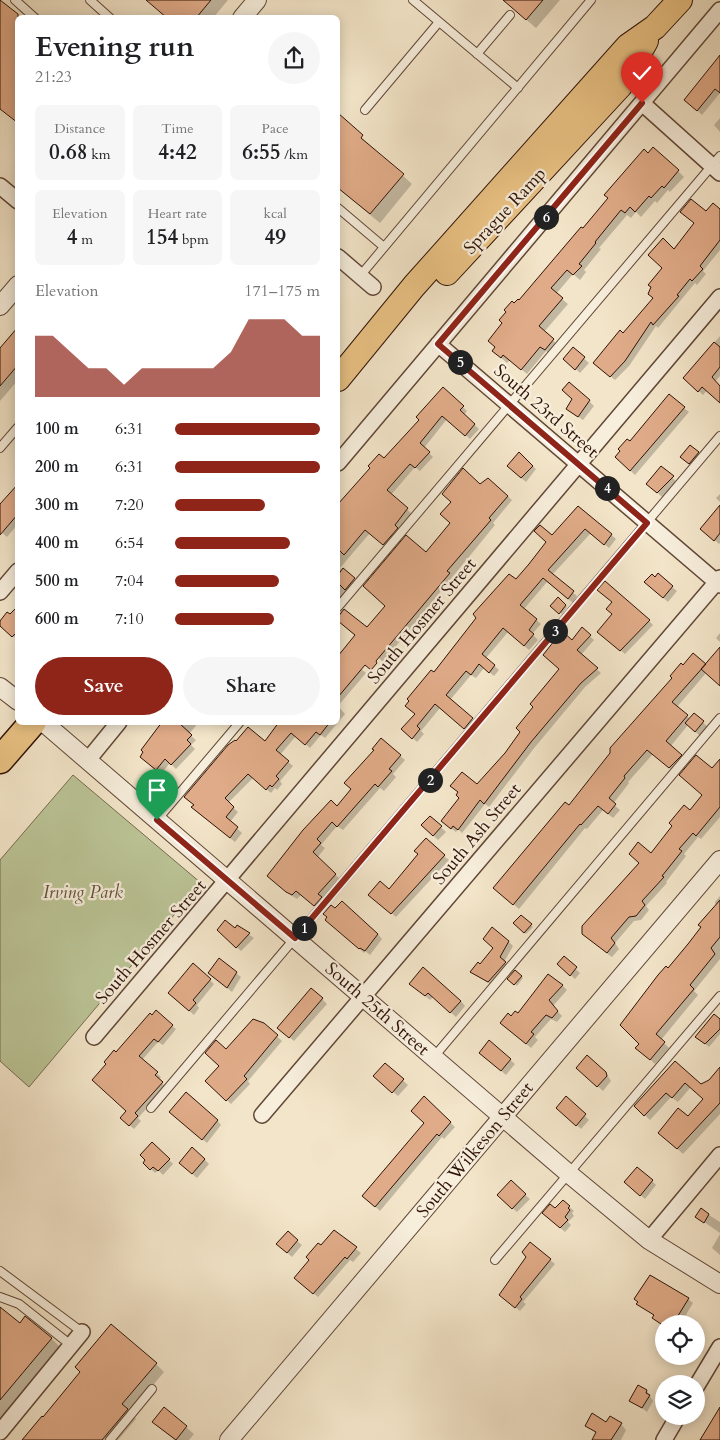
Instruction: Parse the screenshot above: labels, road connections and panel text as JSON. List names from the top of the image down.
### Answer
{
  "streets": {
    "highway": ["Sprague Ramp"],
    "street": [
      "South 23rd Street",
      "South Hosmer Street",
      "South Ash Street",
      "South 25th Street",
      "South Wilkeson Street"
    ]
  },
  "crossings": [
    ["South 23rd Street", "South Hosmer Street"],
    ["South 23rd Street", "South Ash Street"],
    ["South Hosmer Street", "South 25th Street"],
    ["South Ash Street", "South 25th Street"],
    ["South 25th Street", "South Wilkeson Street"]
  ],
  "parks": ["Irving Park"],
  "page": {
    "heading": ["Evening run", "21:23"],
    "stats": [
      ["Distance", "0.68 km"],
      ["Time", "4:42"],
      ["Pace", "6:55 /km"],
      ["Elevation", "4 m"],
      ["Heart rate", "154 bpm"],
      ["kcal", "49"]
    ],
    "pins": [
      "6",
      "5",
      "4",
      "3",
      "2",
      "1"
    ],
    "chart": ["Elevation", "171–175 m"],
    "list": [
      {
        "name": "100 m",
        "note": "6:31"
      },
      {
        "name": "200 m",
        "note": "6:31"
      },
      {
        "name": "300 m",
        "note": "7:20"
      },
      {
        "name": "400 m",
        "note": "6:54"
      },
      {
        "name": "500 m",
        "note": "7:04"
      },
      {
        "name": "600 m",
        "note": "7:10"
      }
    ],
    "buttons": ["Save", "Share"]
  }
}
